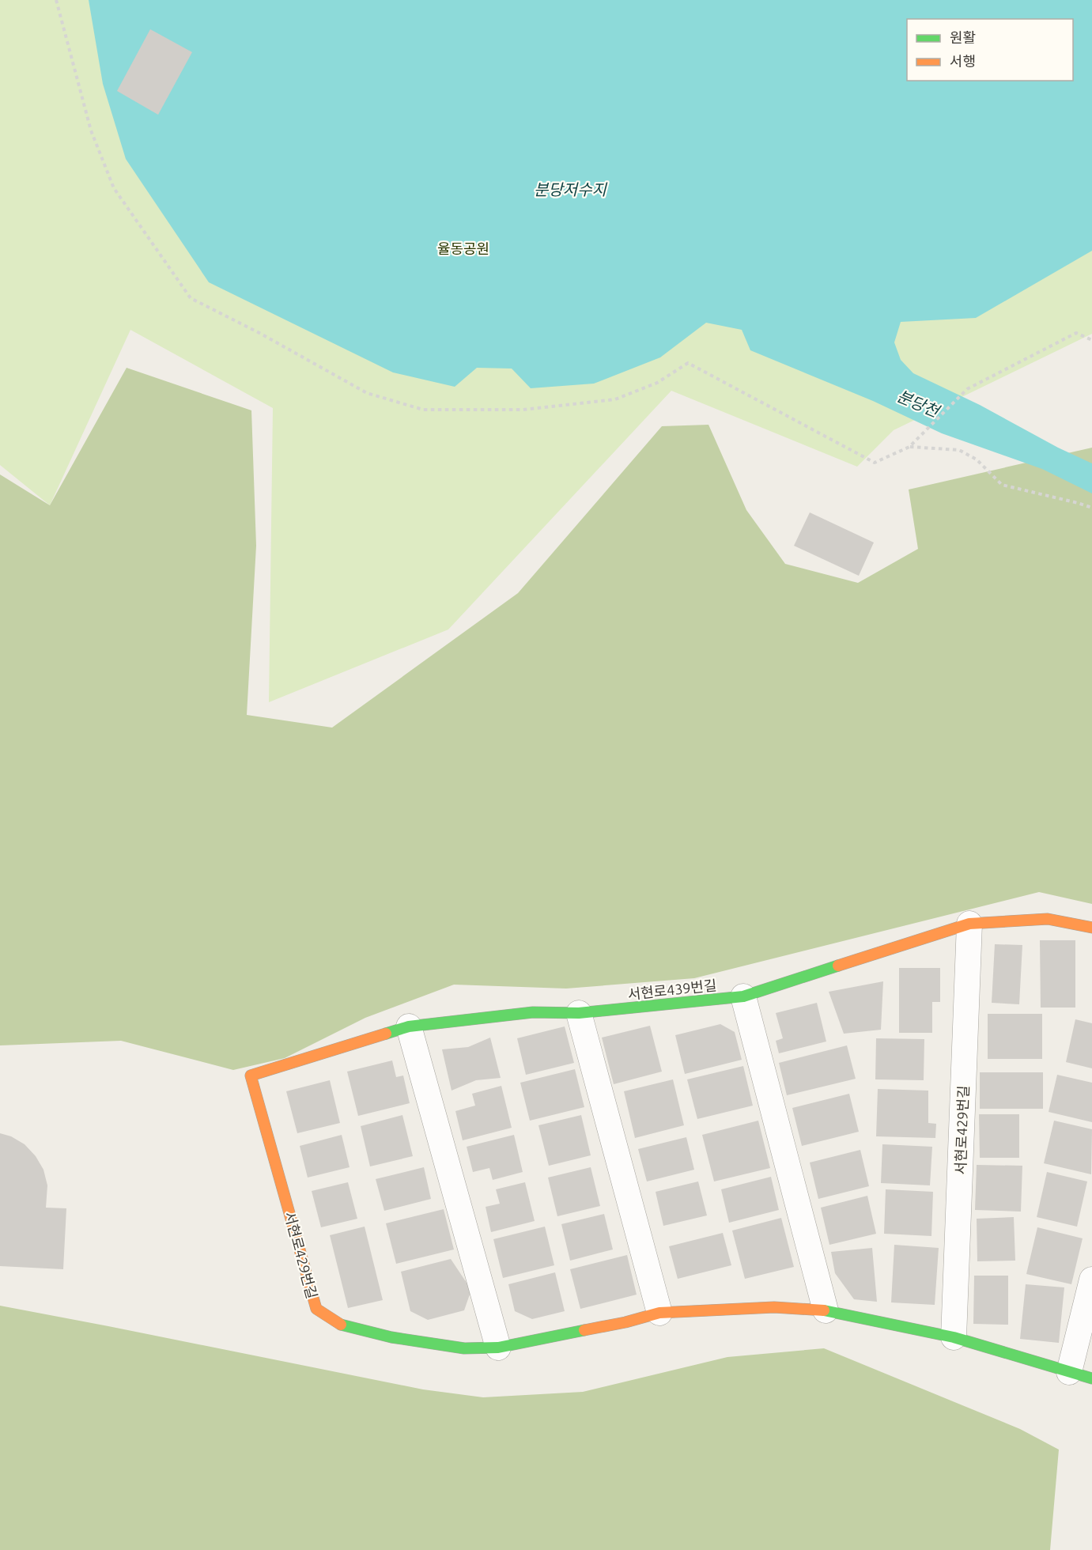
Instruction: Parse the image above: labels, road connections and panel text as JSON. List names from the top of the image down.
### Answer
{
  "streets": {
    "street": ["서현로439번길", "서현로429번길"]
  },
  "crossings": [
    ["서현로439번길", "서현로429번길"]
  ],
  "water": ["분당저수지", "분당천"],
  "parks": ["율동공원"],
  "legend": ["원활", "서행"]
}
